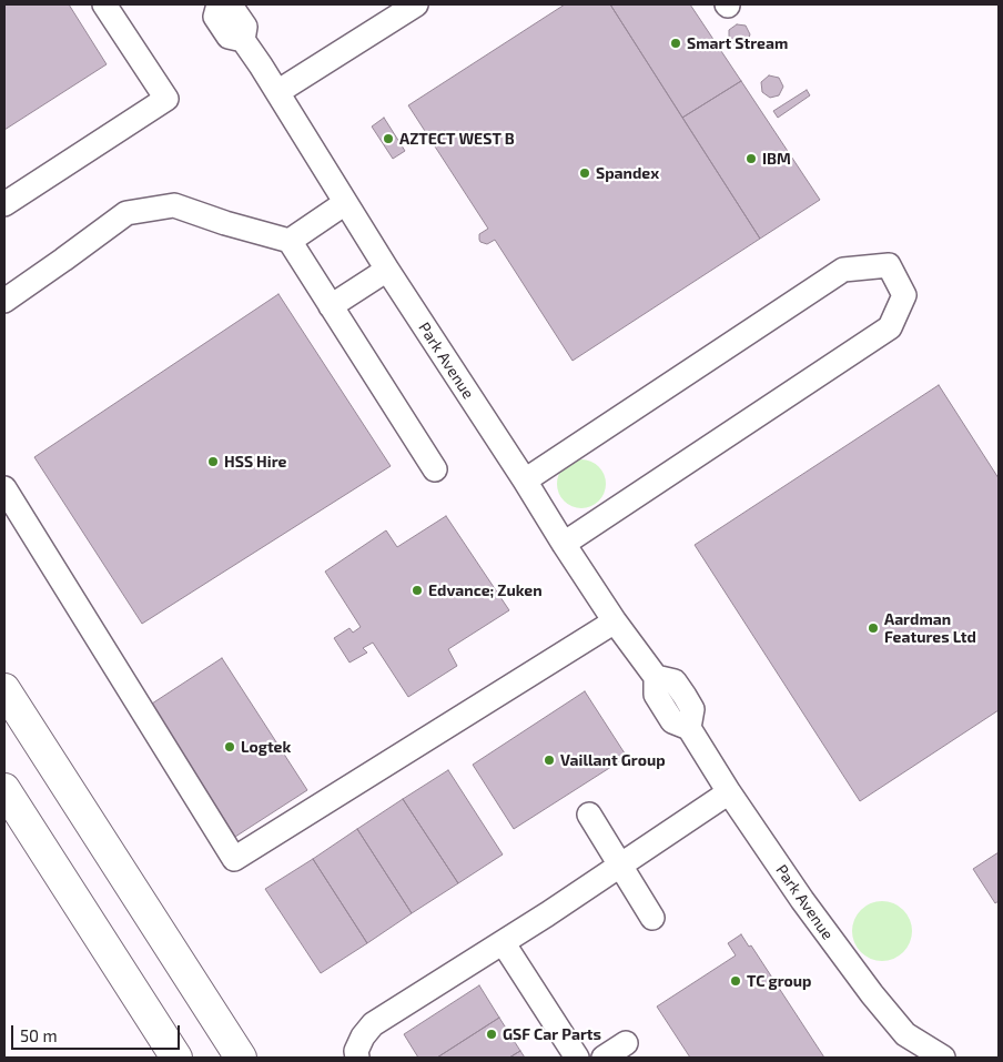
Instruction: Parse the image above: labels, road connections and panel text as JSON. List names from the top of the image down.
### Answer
{
  "streets": {
    "street": ["Park Avenue"]
  },
  "places": [
    "Smart Stream",
    "AZTECT WEST B",
    "IBM",
    "Spandex",
    "HSS Hire",
    "Edvance; Zuken",
    "Aardman Features Ltd",
    "Logtek",
    "Vaillant Group",
    "TC group",
    "GSF Car Parts"
  ],
  "scale_bar": "50 m"
}
